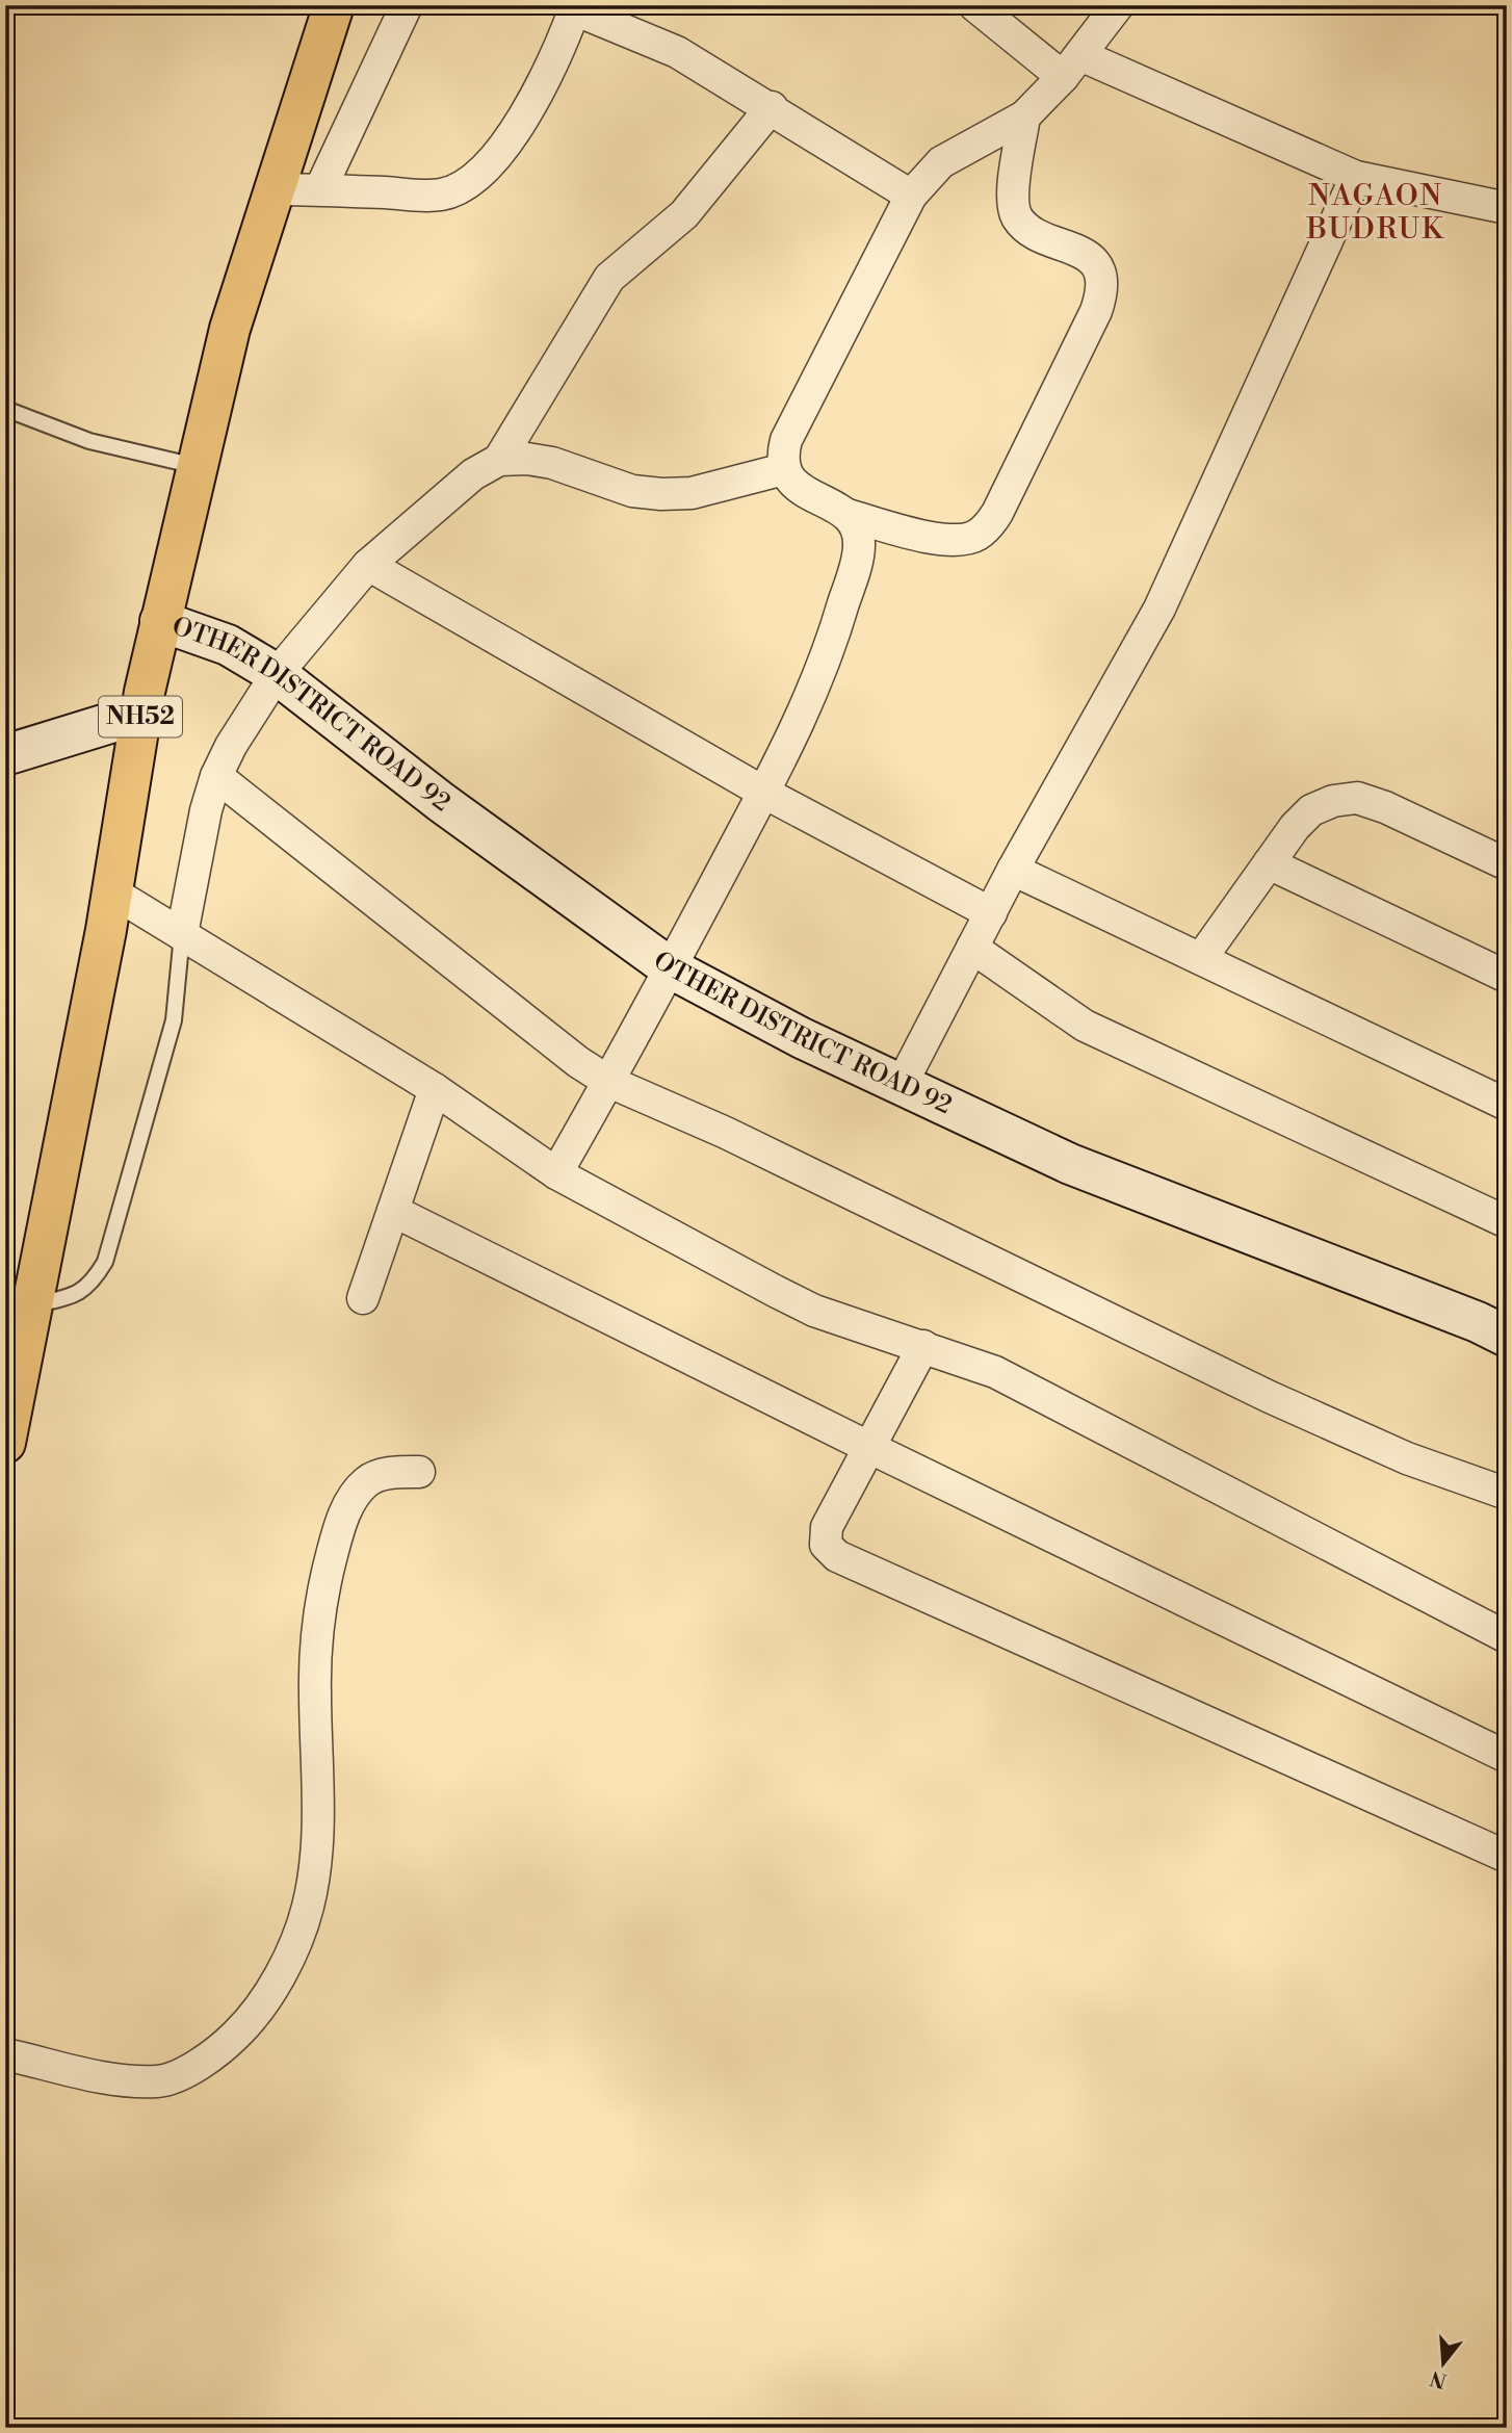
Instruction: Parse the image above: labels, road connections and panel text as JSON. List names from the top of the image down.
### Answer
{
  "streets": {
    "highway": ["NH52"],
    "street": ["OTHER DISTRICT ROAD 92"]
  },
  "crossings": [
    ["NH52", "OTHER DISTRICT ROAD 92"]
  ],
  "districts": ["NAGAON BUDRUK"],
  "north": "bottom"
}
